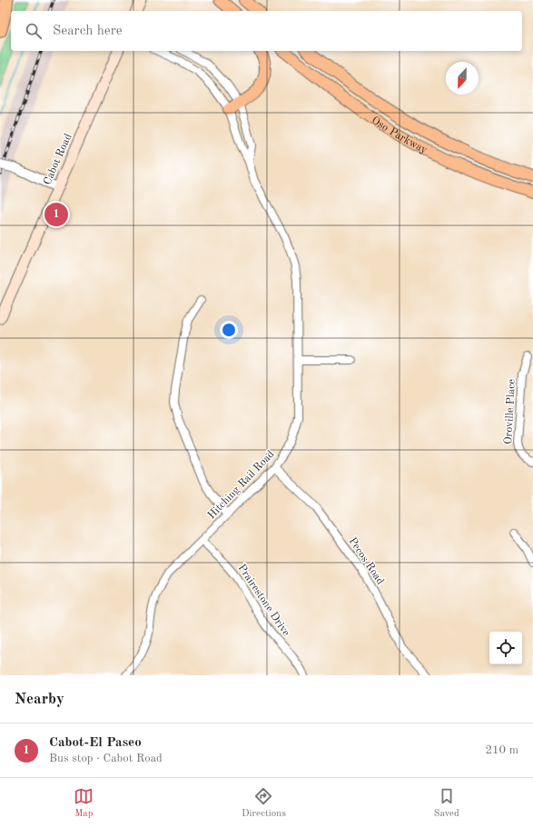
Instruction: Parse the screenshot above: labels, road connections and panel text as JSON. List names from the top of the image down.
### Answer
{
  "streets": {
    "main road": ["Oso Parkway", "Cabot Road"],
    "street": [
      "Oroville Place",
      "Hitching Rail Road",
      "Pecos Road",
      "Prairestone Drive"
    ]
  },
  "crossings": [
    ["Hitching Rail Road", "Pecos Road"],
    ["Hitching Rail Road", "Prairestone Drive"]
  ],
  "north": "bottom",
  "page": {
    "search": "Search here",
    "pins": "1",
    "heading": "Nearby",
    "list": [
      {
        "mark": "1",
        "name": "Cabot-El Paseo",
        "note": "Bus stop · Cabot Road",
        "value": "210 m"
      }
    ],
    "nav": ["Map", "Directions", "Saved"]
  }
}
